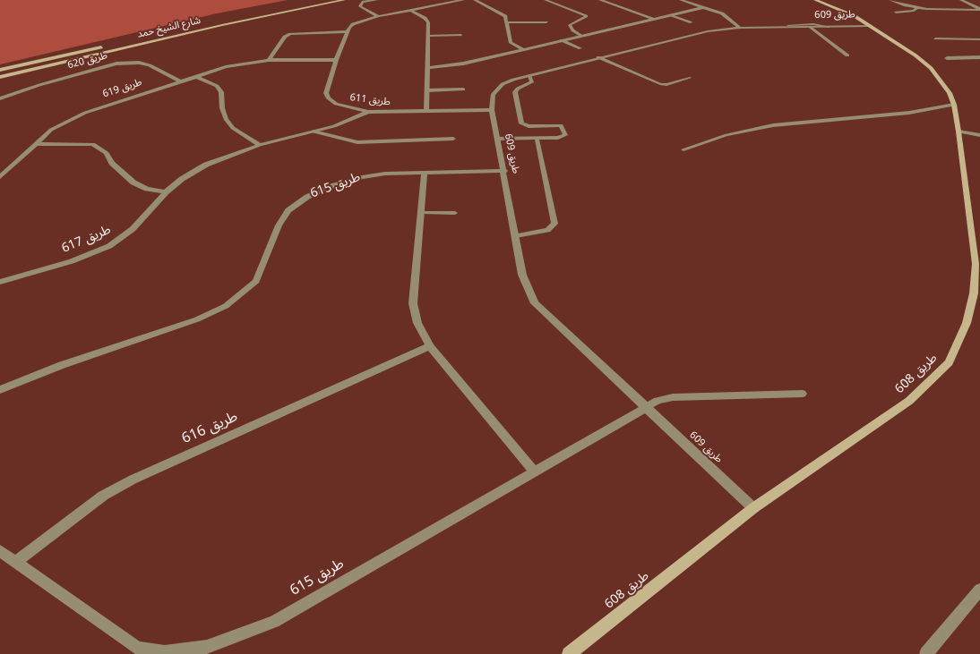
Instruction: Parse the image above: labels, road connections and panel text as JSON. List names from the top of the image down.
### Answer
{
  "streets": {
    "street": [
      "طريق 609",
      "شارع الشيخ حمد",
      "طريق 620",
      "طريق 619",
      "طريق 611",
      "طريق 615",
      "طريق 617",
      "طريق 608",
      "طريق 616"
    ]
  },
  "crossings": [
    ["طريق 609", "طريق 611"],
    ["طريق 609", "طريق 615"],
    ["طريق 609", "طريق 608"],
    ["طريق 620", "طريق 619"],
    ["طريق 619", "طريق 611"],
    ["طريق 619", "طريق 617"],
    ["طريق 611", "طريق 617"],
    ["طريق 615", "طريق 616"]
  ]
}
